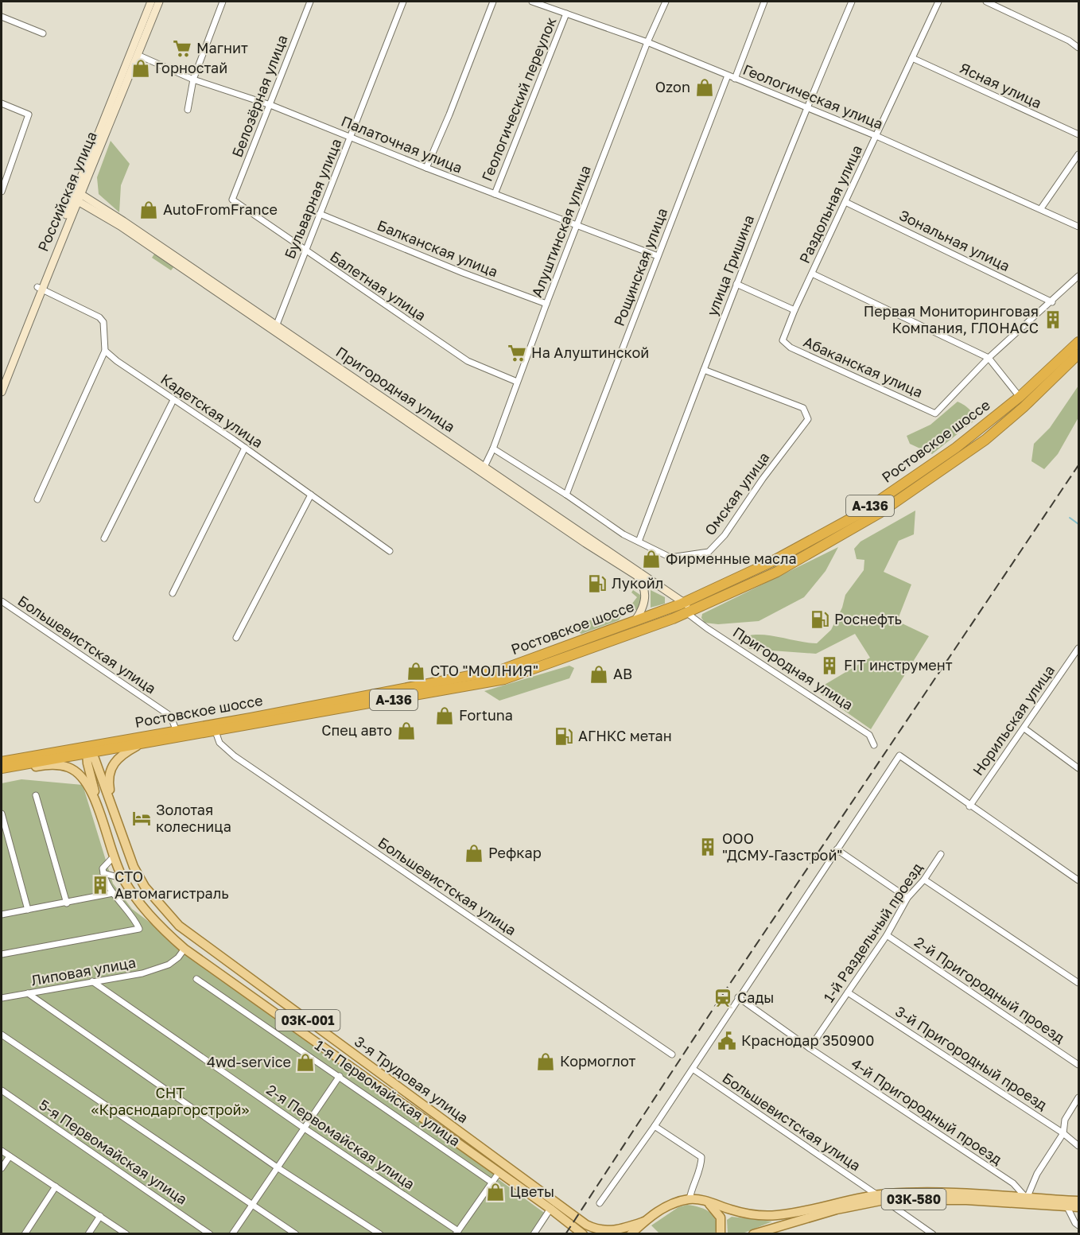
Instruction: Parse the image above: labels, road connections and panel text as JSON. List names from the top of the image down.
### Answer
{
  "streets": {
    "highway": ["Ростовское шоссе", "А-136"],
    "main road": [
      "03К-001",
      "3-я Трудовая улица",
      "1-я Первомайская улица",
      "03К-580"
    ],
    "street": [
      "Ясная улица",
      "Белозёрная улица",
      "Геологическая улица",
      "Геологический переулок",
      "Палаточная улица",
      "Российская улица",
      "Бульварная улица",
      "Раздольная улица",
      "Алуштинская улица",
      "Зональная улица",
      "Балканская улица",
      "улица Гришина",
      "Рощинская улица",
      "Балетная улица",
      "Абаканская улица",
      "Пригородная улица",
      "Кадетская улица",
      "Омская улица",
      "Большевистская улица",
      "Норильская улица",
      "1-й Раздельный проезд",
      "Липовая улица",
      "2-й Пригородный проезд",
      "3-й Пригородный проезд",
      "4-й Пригородный проезд",
      "2-я Первомайская улица",
      "5-я Первомайская улица"
    ]
  },
  "crossings": [
    ["Ясная улица", "Раздольная улица"],
    ["Белозёрная улица", "Палаточная улица"],
    ["Белозёрная улица", "Балетная улица"],
    ["Геологическая улица", "Геологический переулок"],
    ["Геологическая улица", "Раздольная улица"],
    ["Геологическая улица", "Алуштинская улица"],
    ["Геологическая улица", "улица Гришина"],
    ["Геологическая улица", "Рощинская улица"],
    ["Геологический переулок", "Палаточная улица"],
    ["Палаточная улица", "Российская улица"],
    ["Палаточная улица", "Бульварная улица"],
    ["Палаточная улица", "Алуштинская улица"],
    ["Палаточная улица", "Рощинская улица"],
    ["Российская улица", "Пригородная улица"],
    ["Бульварная улица", "Балканская улица"],
    ["Бульварная улица", "Балетная улица"],
    ["Бульварная улица", "Пригородная улица"],
    ["Раздольная улица", "Зональная улица"],
    ["Раздольная улица", "Абаканская улица"],
    ["Алуштинская улица", "Балканская улица"],
    ["Алуштинская улица", "Балетная улица"],
    ["Алуштинская улица", "Пригородная улица"],
    ["улица Гришина", "Омская улица"],
    ["Пригородная улица", "Ростовское шоссе"],
    ["Ростовское шоссе", "А-136"],
    ["Ростовское шоссе", "Большевистская улица"],
    ["Ростовское шоссе", "03К-001"],
    ["Ростовское шоссе", "3-я Трудовая улица"],
    ["А-136", "03К-001"],
    ["А-136", "3-я Трудовая улица"],
    ["Большевистская улица", "03К-580"],
    ["1-й Раздельный проезд", "2-й Пригородный проезд"],
    ["1-й Раздельный проезд", "3-й Пригородный проезд"],
    ["1-й Раздельный проезд", "4-й Пригородный проезд"],
    ["Липовая улица", "03К-001"],
    ["Липовая улица", "3-я Трудовая улица"],
    ["Липовая улица", "2-я Первомайская улица"],
    ["03К-001", "3-я Трудовая улица"],
    ["03К-001", "03К-580"],
    ["3-я Трудовая улица", "1-я Первомайская улица"],
    ["4-й Пригородный проезд", "03К-580"]
  ],
  "parks": ["СНТ «Краснодаргорстрой»"],
  "places": {
    "supermarket": ["Магнит", "На Алуштинской"],
    "shop": [
      "Горностай",
      "Ozon",
      "AutoFromFrance",
      "Фирменные масла",
      "СТО \"МОЛНИЯ\"",
      "АВ",
      "Fortuna",
      "Спец авто",
      "Рефкар",
      "Кормоглот",
      "4wd-service",
      "Цветы"
    ],
    "building": [
      "Первая Мониторинговая Компания, ГЛОНАСС",
      "FIT инструмент",
      "ООО \"ДСМУ-Газстрой\"",
      "СТО Автомагистраль"
    ],
    "fuel station": ["Лукойл", "Роснефть", "АГНКС метан"],
    "hotel": ["Золотая колесница"],
    "station": ["Сады"],
    "public building": ["Краснодар 350900"]
  }
}
